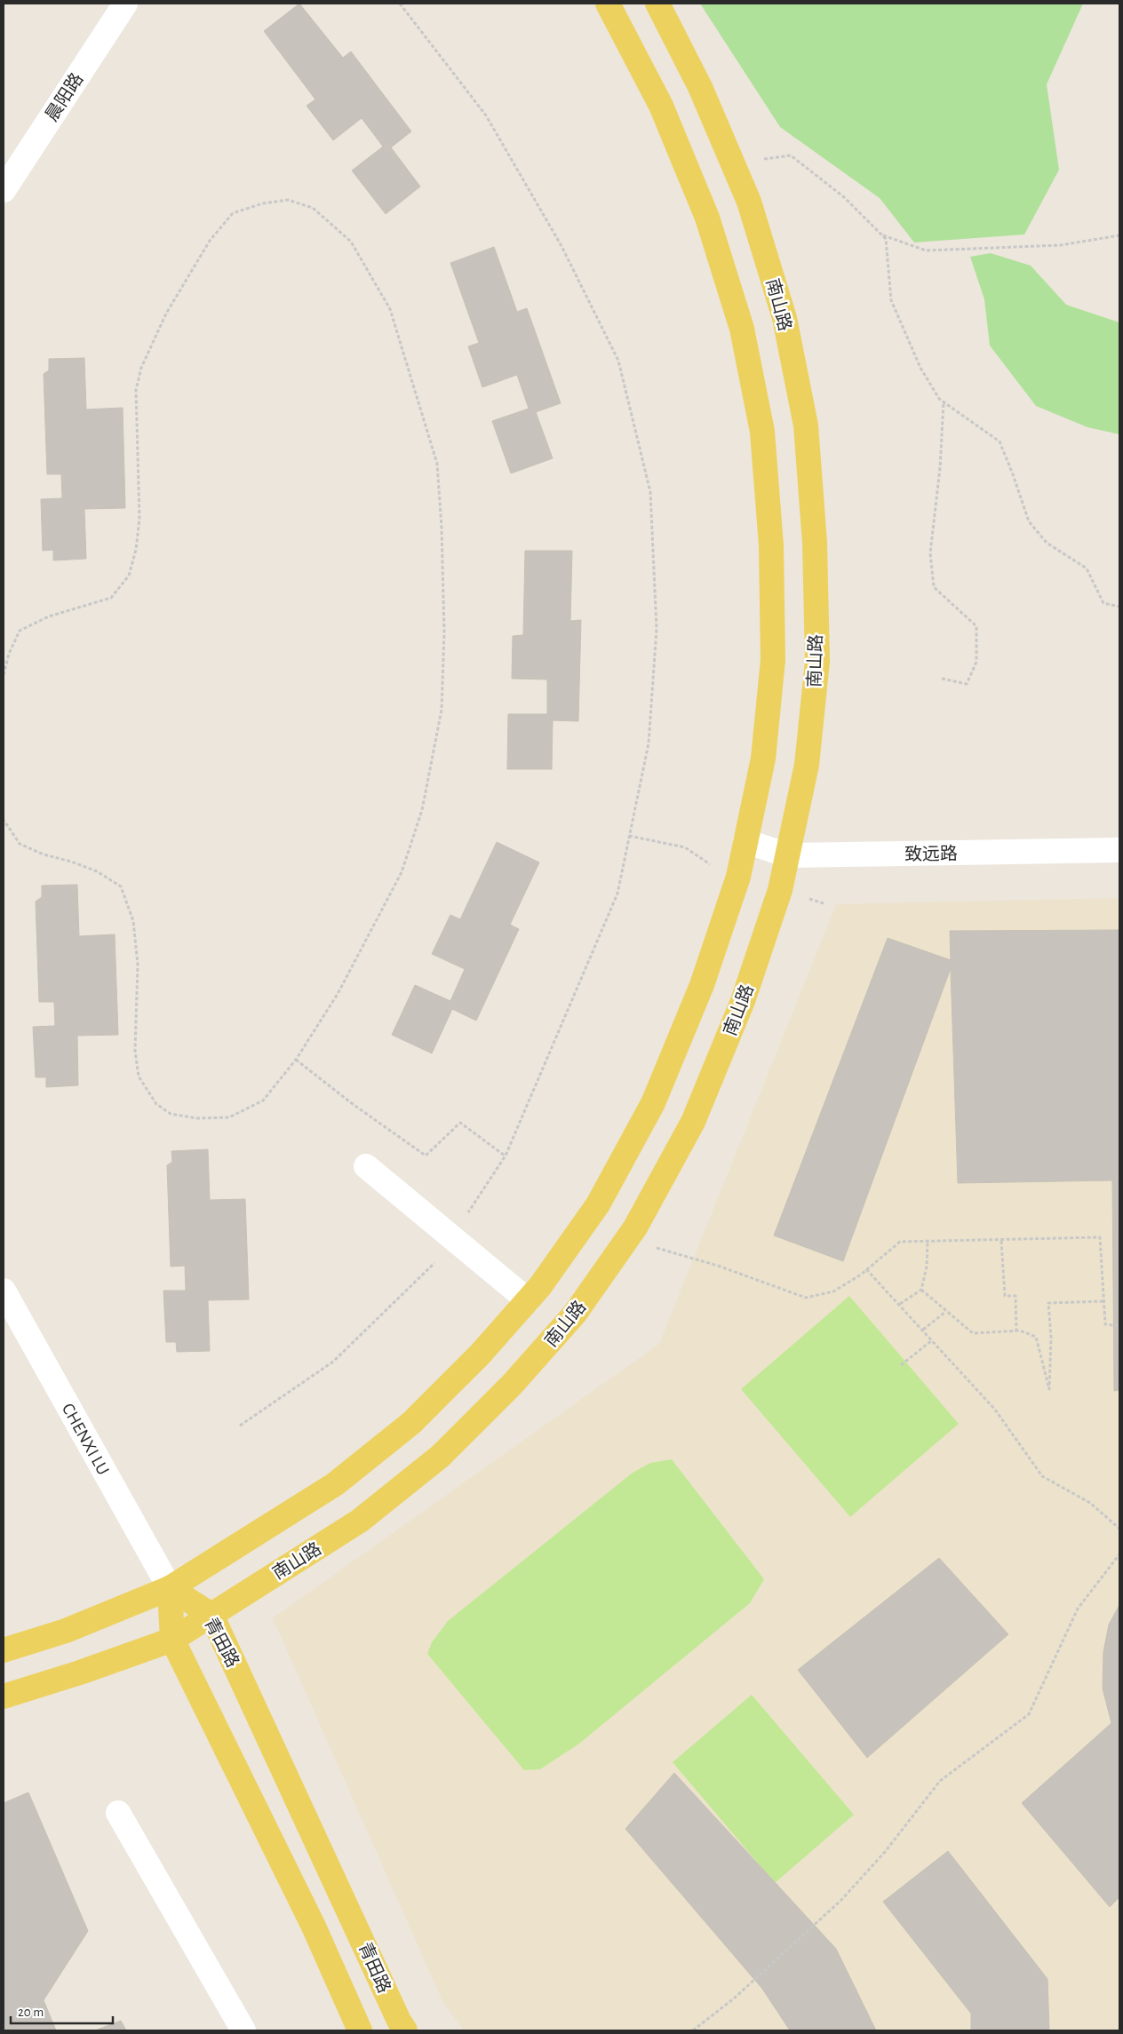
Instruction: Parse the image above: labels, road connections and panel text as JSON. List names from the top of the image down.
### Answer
{
  "streets": {
    "main road": ["南山路", "青田路"],
    "street": ["晨阳路", "致远路", "CHENXI LU"]
  },
  "crossings": [
    ["南山路", "致远路"],
    ["南山路", "青田路"],
    ["CHENXI LU", "青田路"]
  ],
  "scale_bar": "20 m"
}
